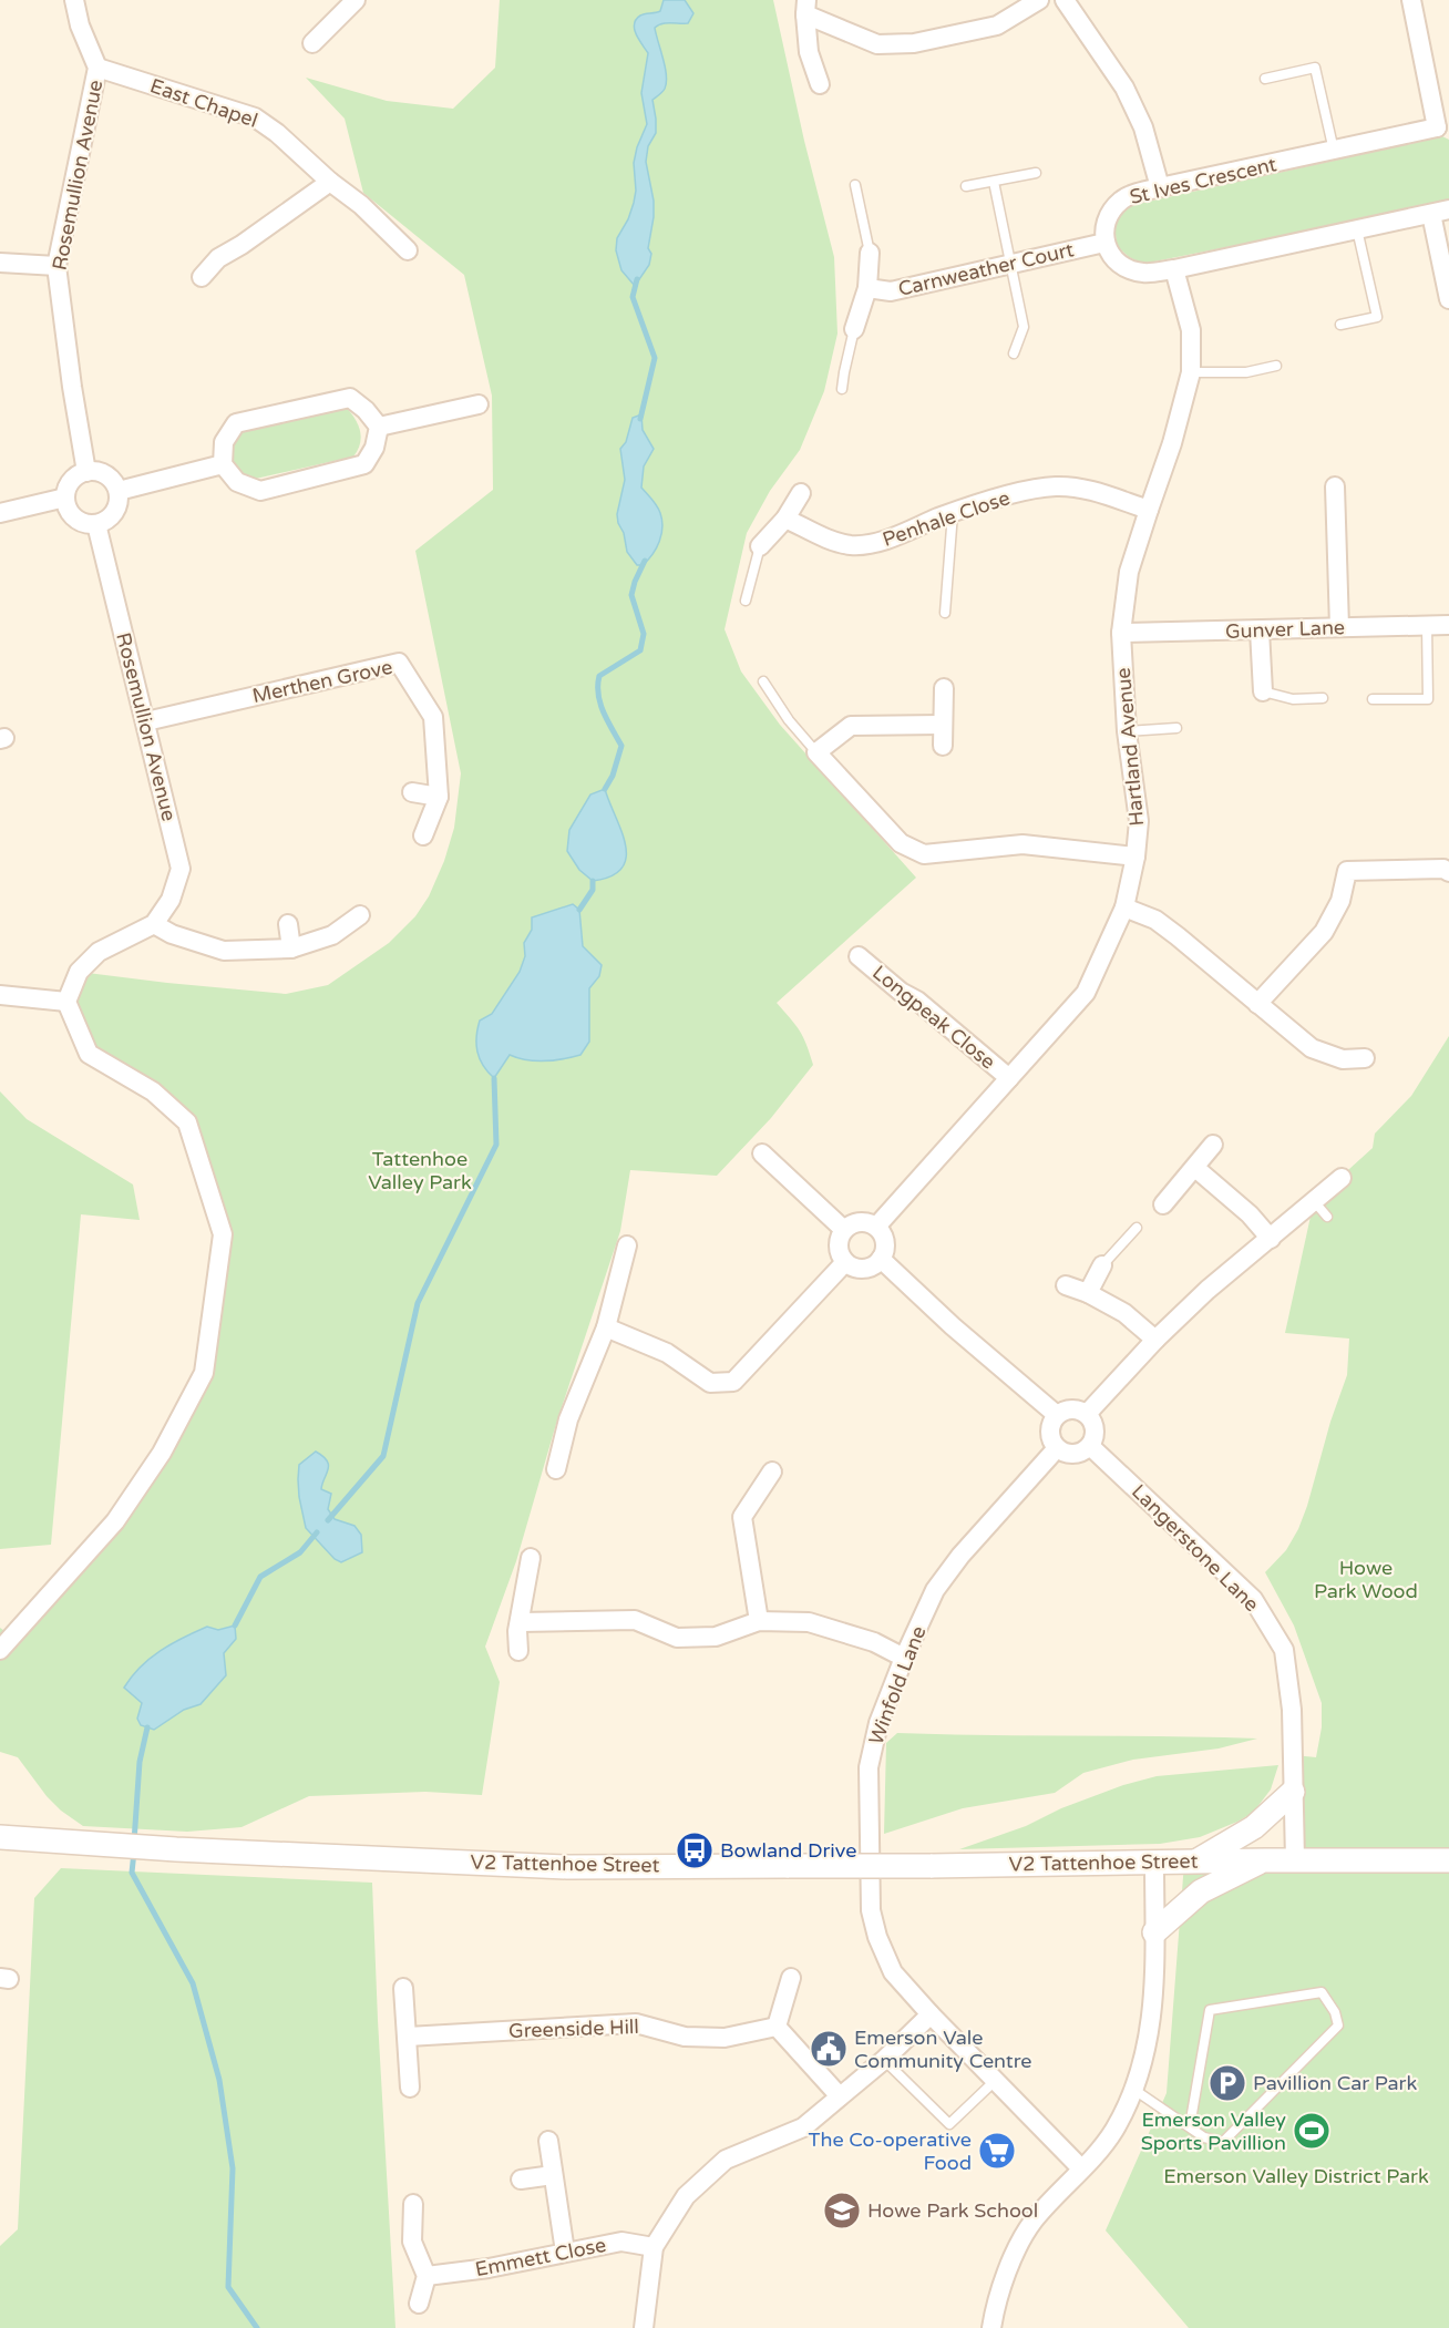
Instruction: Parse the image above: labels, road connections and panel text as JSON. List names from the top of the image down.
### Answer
{
  "streets": {
    "street": [
      "East Chapel",
      "Rosemullion Avenue",
      "St Ives Crescent",
      "Carnweather Court",
      "Penhale Close",
      "Gunver Lane",
      "Merthen Grove",
      "Hartland Avenue",
      "Longpeak Close",
      "Langerstone Lane",
      "Winfold Lane",
      "V2 Tattenhoe Street",
      "Greenside Hill",
      "Emmett Close"
    ]
  },
  "crossings": [
    ["East Chapel", "Rosemullion Avenue"],
    ["Rosemullion Avenue", "Merthen Grove"],
    ["St Ives Crescent", "Carnweather Court"],
    ["Penhale Close", "Hartland Avenue"],
    ["Gunver Lane", "Hartland Avenue"],
    ["Hartland Avenue", "Longpeak Close"],
    ["Langerstone Lane", "Winfold Lane"],
    ["Langerstone Lane", "V2 Tattenhoe Street"]
  ],
  "parks": ["Tattenhoe Valley Park", "Howe Park Wood", "Emerson Valley District Park"],
  "places": {
    "bus stop": ["Bowland Drive"],
    "public building": ["Emerson Vale Community Centre"],
    "parking": ["Pavillion Car Park"],
    "sports": ["Emerson Valley Sports Pavillion"],
    "supermarket": ["The Co-operative Food"],
    "school or university": ["Howe Park School"]
  }
}
